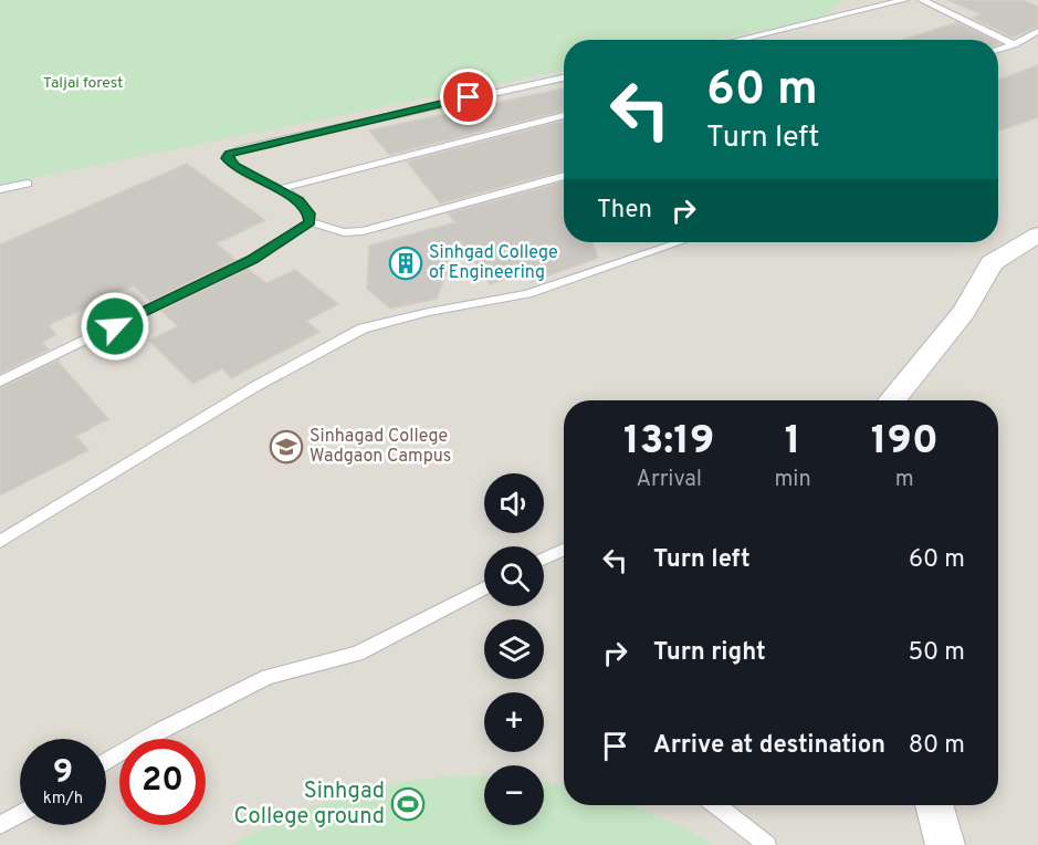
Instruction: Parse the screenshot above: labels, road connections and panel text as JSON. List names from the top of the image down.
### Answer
{
  "parks": ["Taljai forest"],
  "places": {
    "building": ["Sinhgad College of Engineering"],
    "school or university": ["Sinhagad College Wadgaon Campus"],
    "sports": ["Sinhgad College ground"]
  },
  "page": {
    "turn": ["60 m", "Turn left"],
    "then": "Then",
    "eta": [
      "13:19",
      "Arrival",
      "1",
      "min",
      "190",
      "m"
    ],
    "map_buttons": ["+", "−"],
    "list": [
      {
        "name": "Turn left",
        "value": "60 m"
      },
      {
        "name": "Turn right",
        "value": "50 m"
      },
      {
        "name": "Arrive at destination",
        "value": "80 m"
      }
    ],
    "speed": "9 km/h",
    "limit": "20"
  }
}
